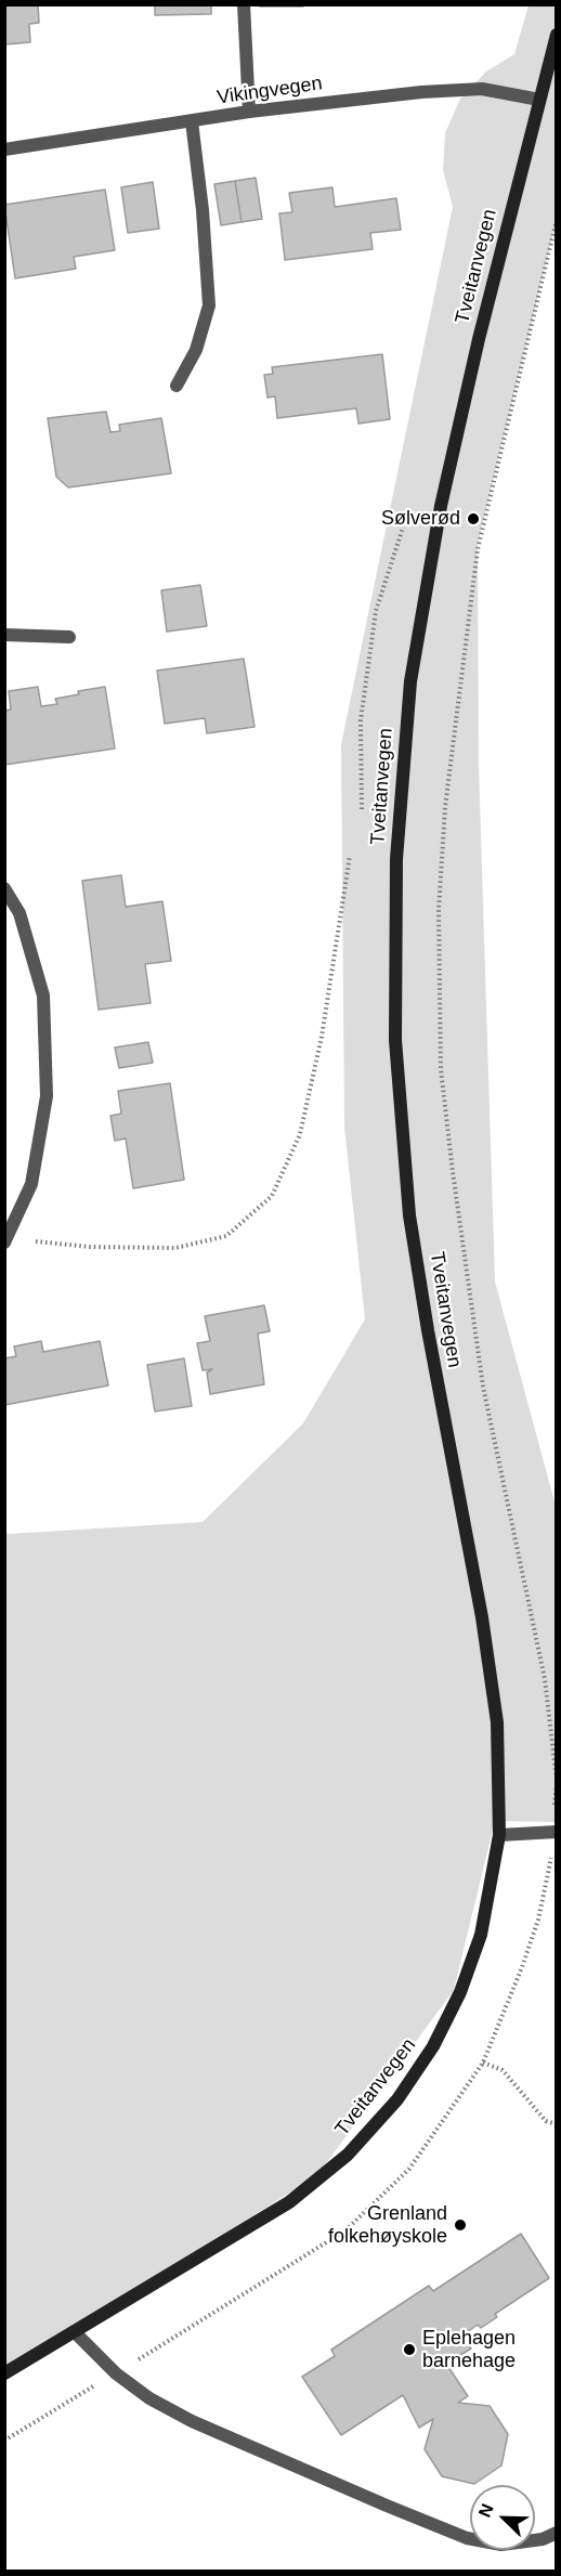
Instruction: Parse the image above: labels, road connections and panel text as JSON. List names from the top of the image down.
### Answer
{
  "streets": {
    "main road": ["Tveitanvegen"],
    "street": ["Vikingvegen"]
  },
  "crossings": [
    ["Vikingvegen", "Tveitanvegen"]
  ],
  "places": ["Sølverød", "Grenland folkehøyskole", "Eplehagen barnehage"],
  "north": "top left"
}
